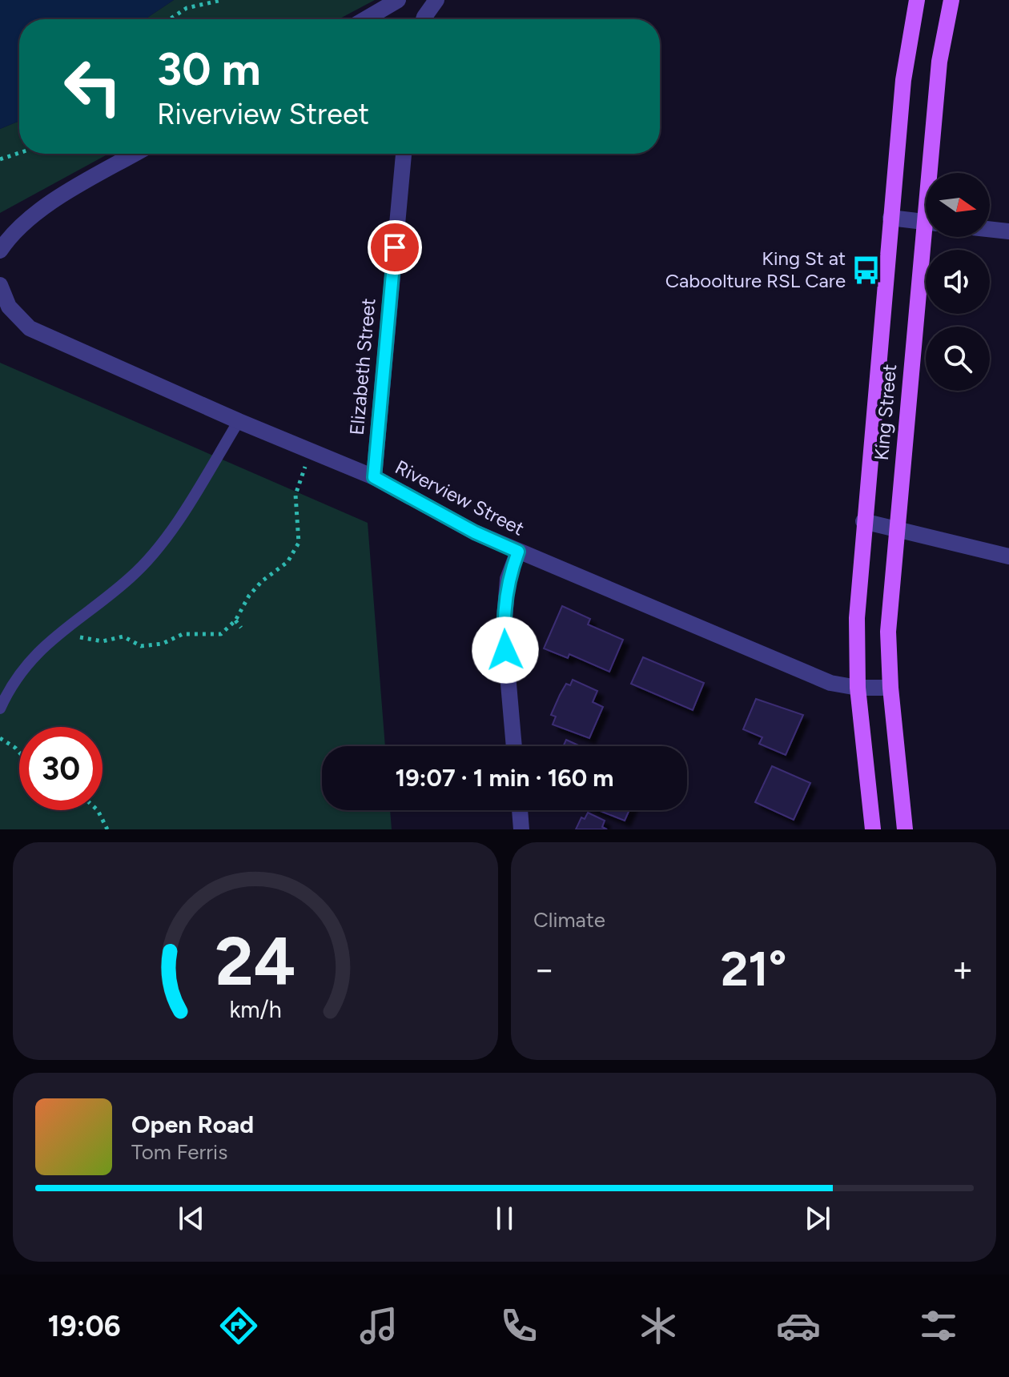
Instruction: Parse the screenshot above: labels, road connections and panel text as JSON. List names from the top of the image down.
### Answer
{
  "streets": {
    "main road": ["King Street"],
    "street": ["Elizabeth Street", "Riverview Street"]
  },
  "crossings": [
    ["Elizabeth Street", "Riverview Street"],
    ["King Street", "Riverview Street"]
  ],
  "places": {
    "bus stop": ["King St at Caboolture RSL Care"]
  },
  "north": "right",
  "page": {
    "turn": ["30 m", "Riverview Street"],
    "limit": "30",
    "trip": "19:07 · 1 min · 160 m",
    "tile": "Climate",
    "heat": ["−", "21°", "+"],
    "song": ["Open Road", "Tom Ferris"],
    "tabs": "19:06",
    "gauge": ["24", "km/h"]
  }
}
